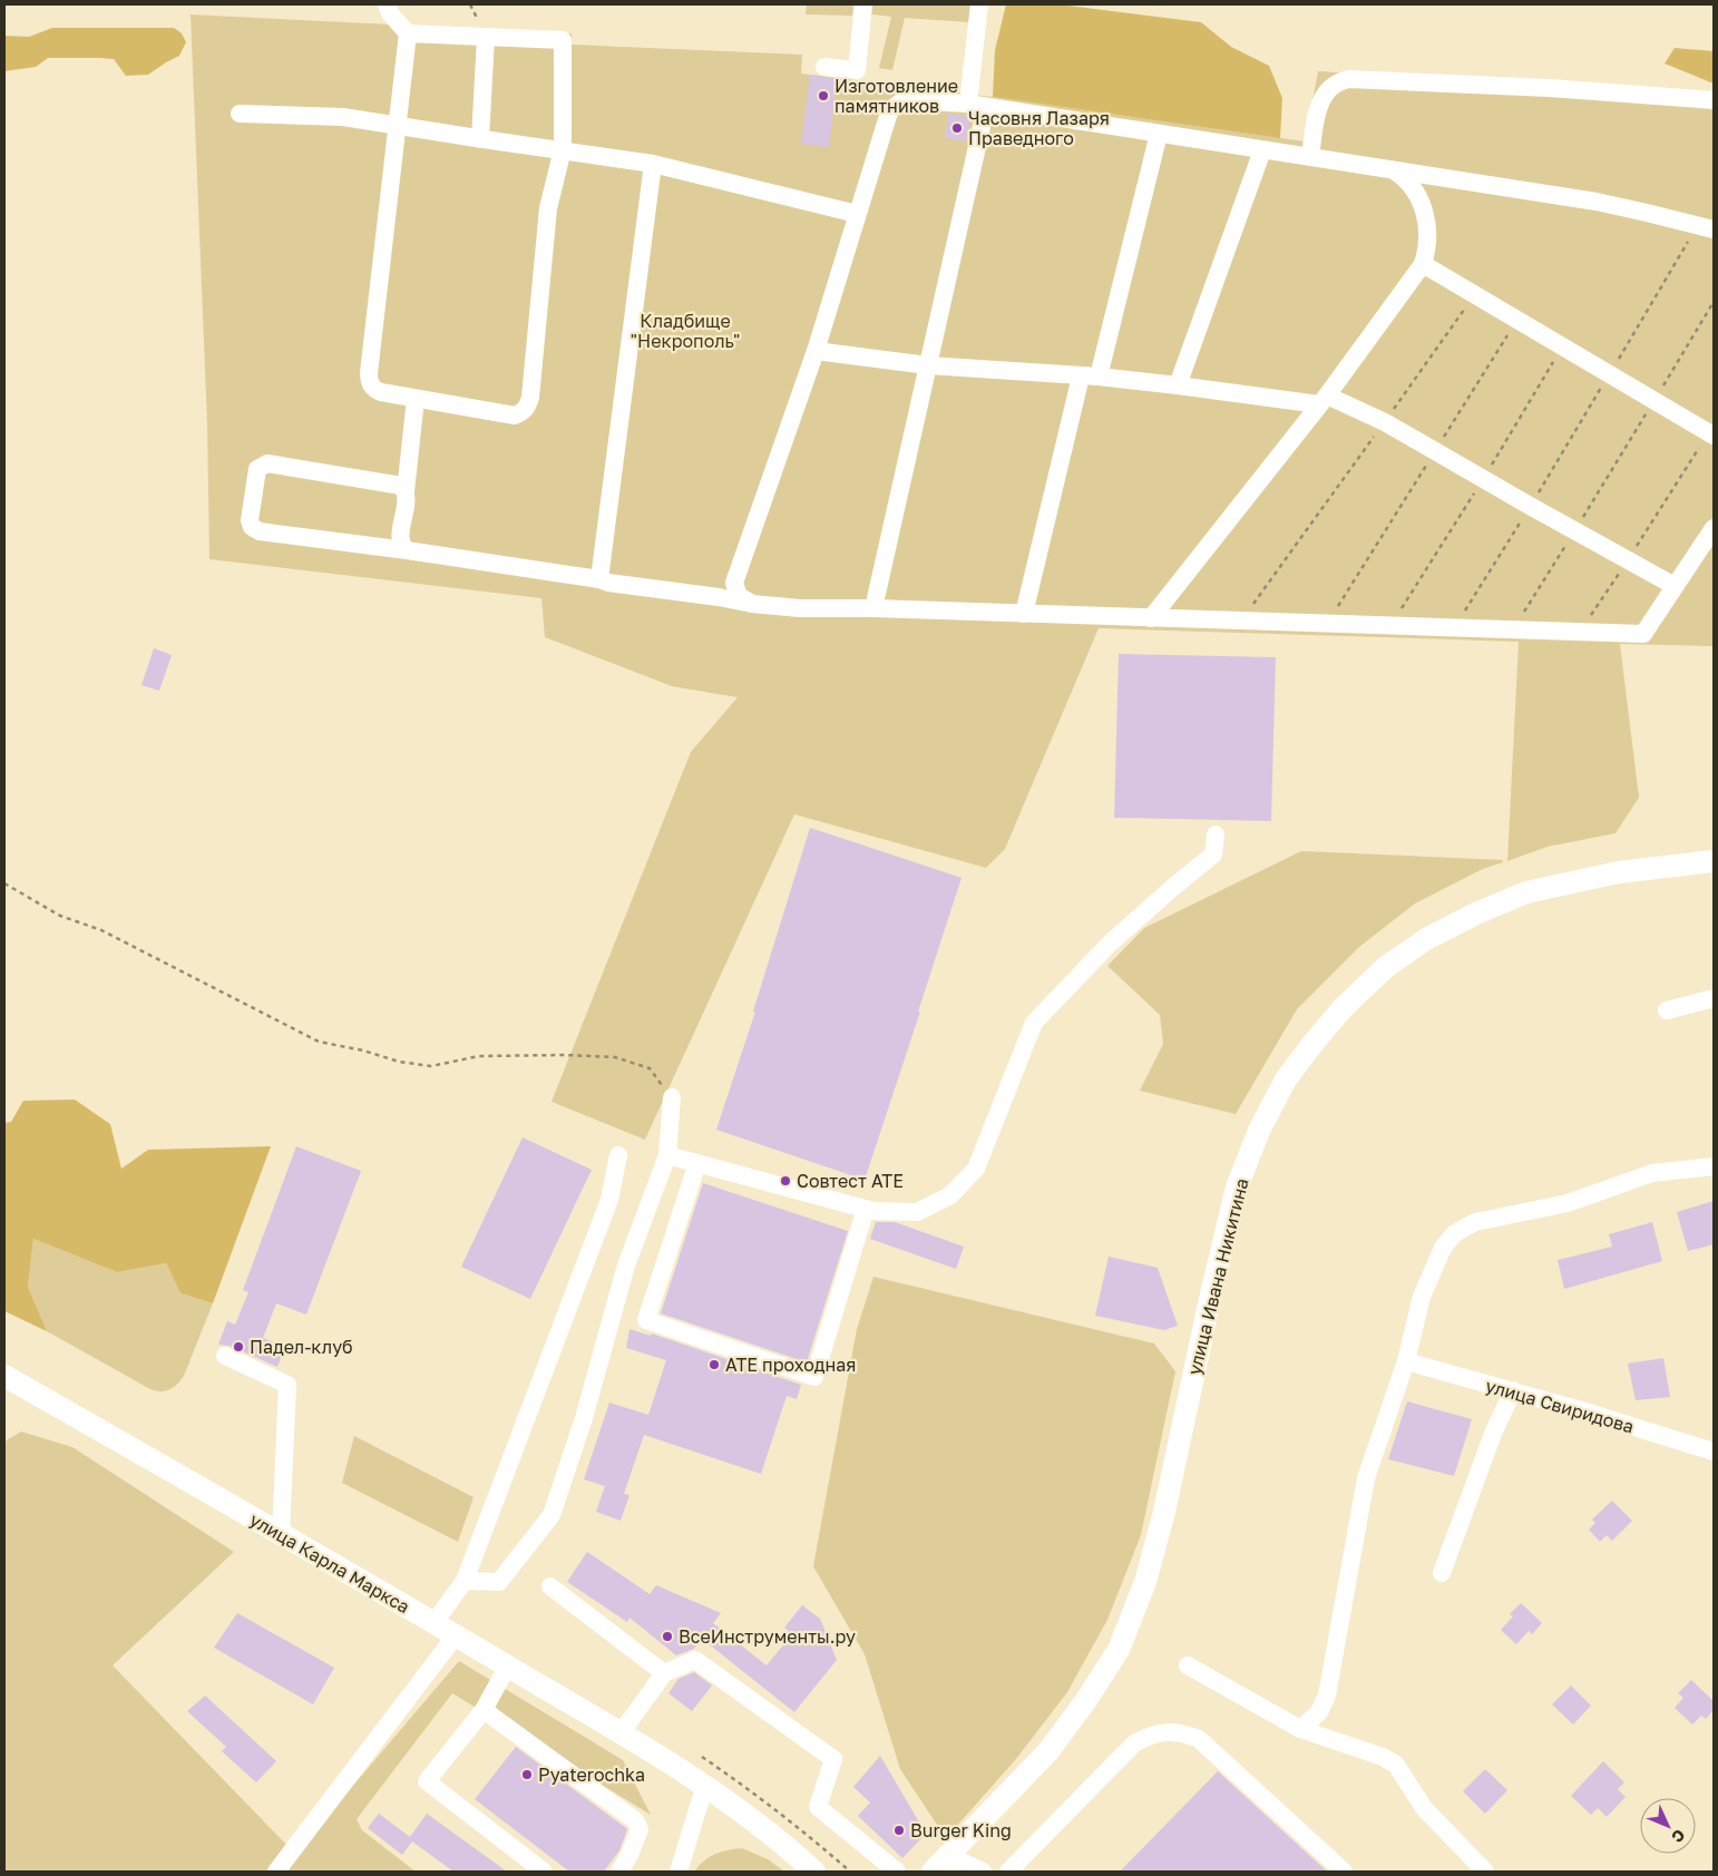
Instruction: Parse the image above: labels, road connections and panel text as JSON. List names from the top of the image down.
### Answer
{
  "streets": {
    "main road": ["улица Ивана Никитина", "улица Карла Маркса"],
    "street": ["улица Свиридова"]
  },
  "parks": ["Кладбище \"Некрополь\""],
  "places": [
    "Изготовление памятников",
    "Часовня Лазаря Праведного",
    "Совтест АТЕ",
    "Падел-клуб",
    "АТЕ проходная",
    "ВсеИнструменты.ру",
    "Pyaterochka",
    "Burger King"
  ],
  "north": "bottom right"
}
